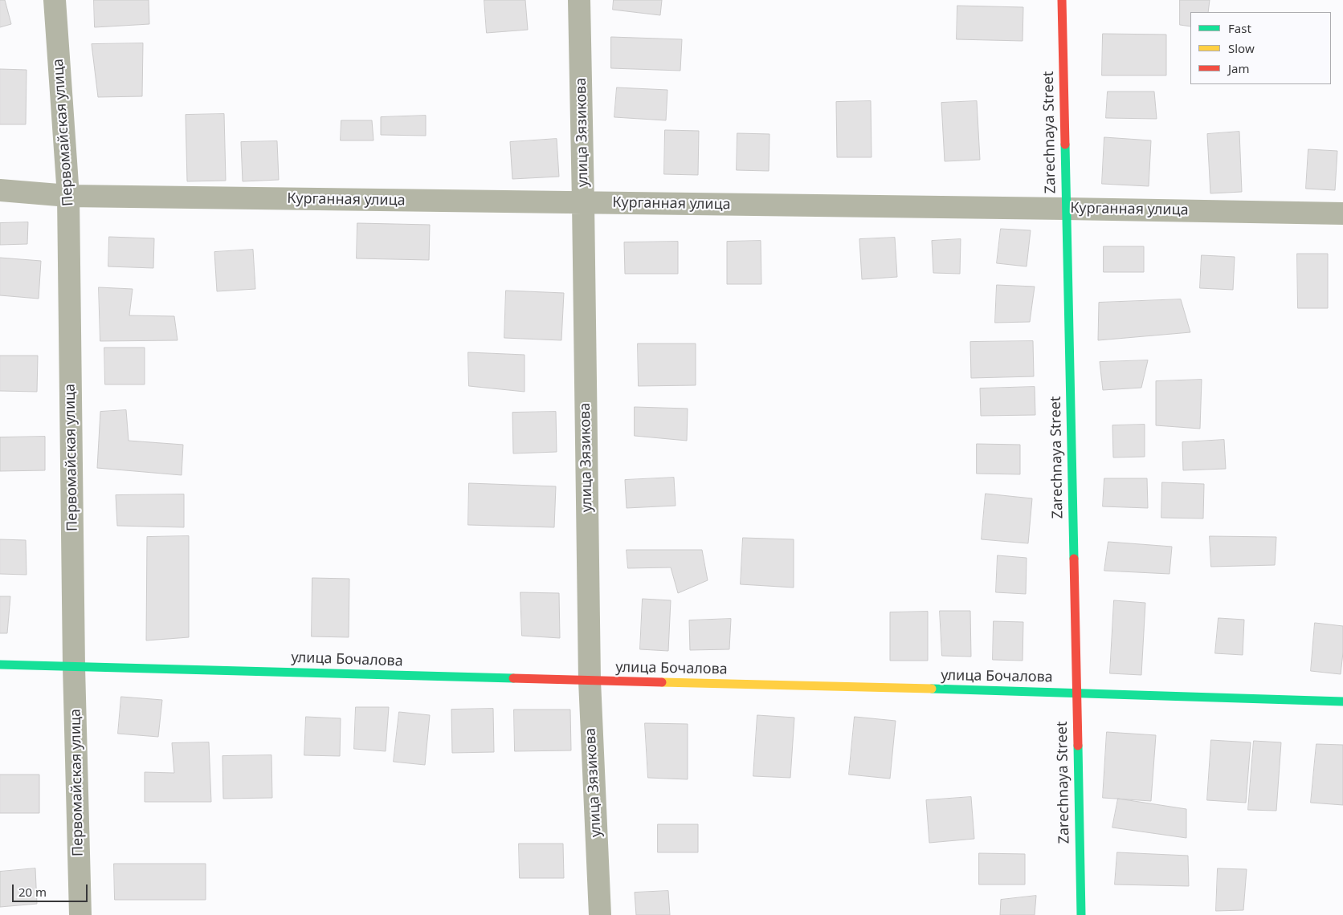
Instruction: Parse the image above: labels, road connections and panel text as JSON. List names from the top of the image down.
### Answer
{
  "streets": {
    "street": [
      "Первомайская улица",
      "улица Зязикова",
      "Zarechnaya Street",
      "Курганная улица",
      "улица Бочалова"
    ]
  },
  "crossings": [
    ["Первомайская улица", "Курганная улица"],
    ["Первомайская улица", "улица Бочалова"],
    ["улица Зязикова", "Курганная улица"],
    ["улица Зязикова", "улица Бочалова"],
    ["Zarechnaya Street", "Курганная улица"],
    ["Zarechnaya Street", "улица Бочалова"]
  ],
  "legend": ["Fast", "Slow", "Jam"],
  "scale_bar": "20 m"
}
